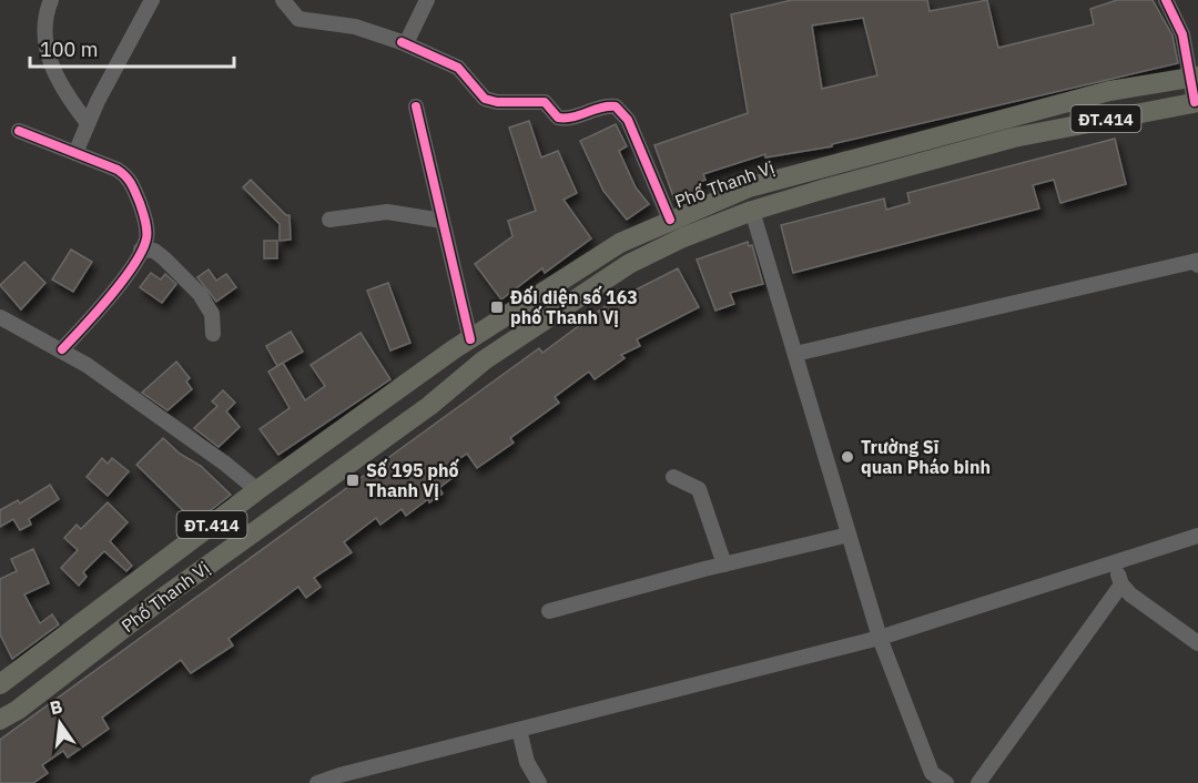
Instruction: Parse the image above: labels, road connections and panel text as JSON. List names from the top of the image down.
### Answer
{
  "streets": {
    "main road": ["ĐT.414", "Phố Thanh Vị"]
  },
  "places": {
    "transit": ["Đối diện số 163 phố Thanh Vị", "Số 195 phố Thanh Vị"],
    "other": ["Trường Sĩ quan Pháo binh"]
  },
  "scale_bar": "100 m",
  "north": "top"
}
